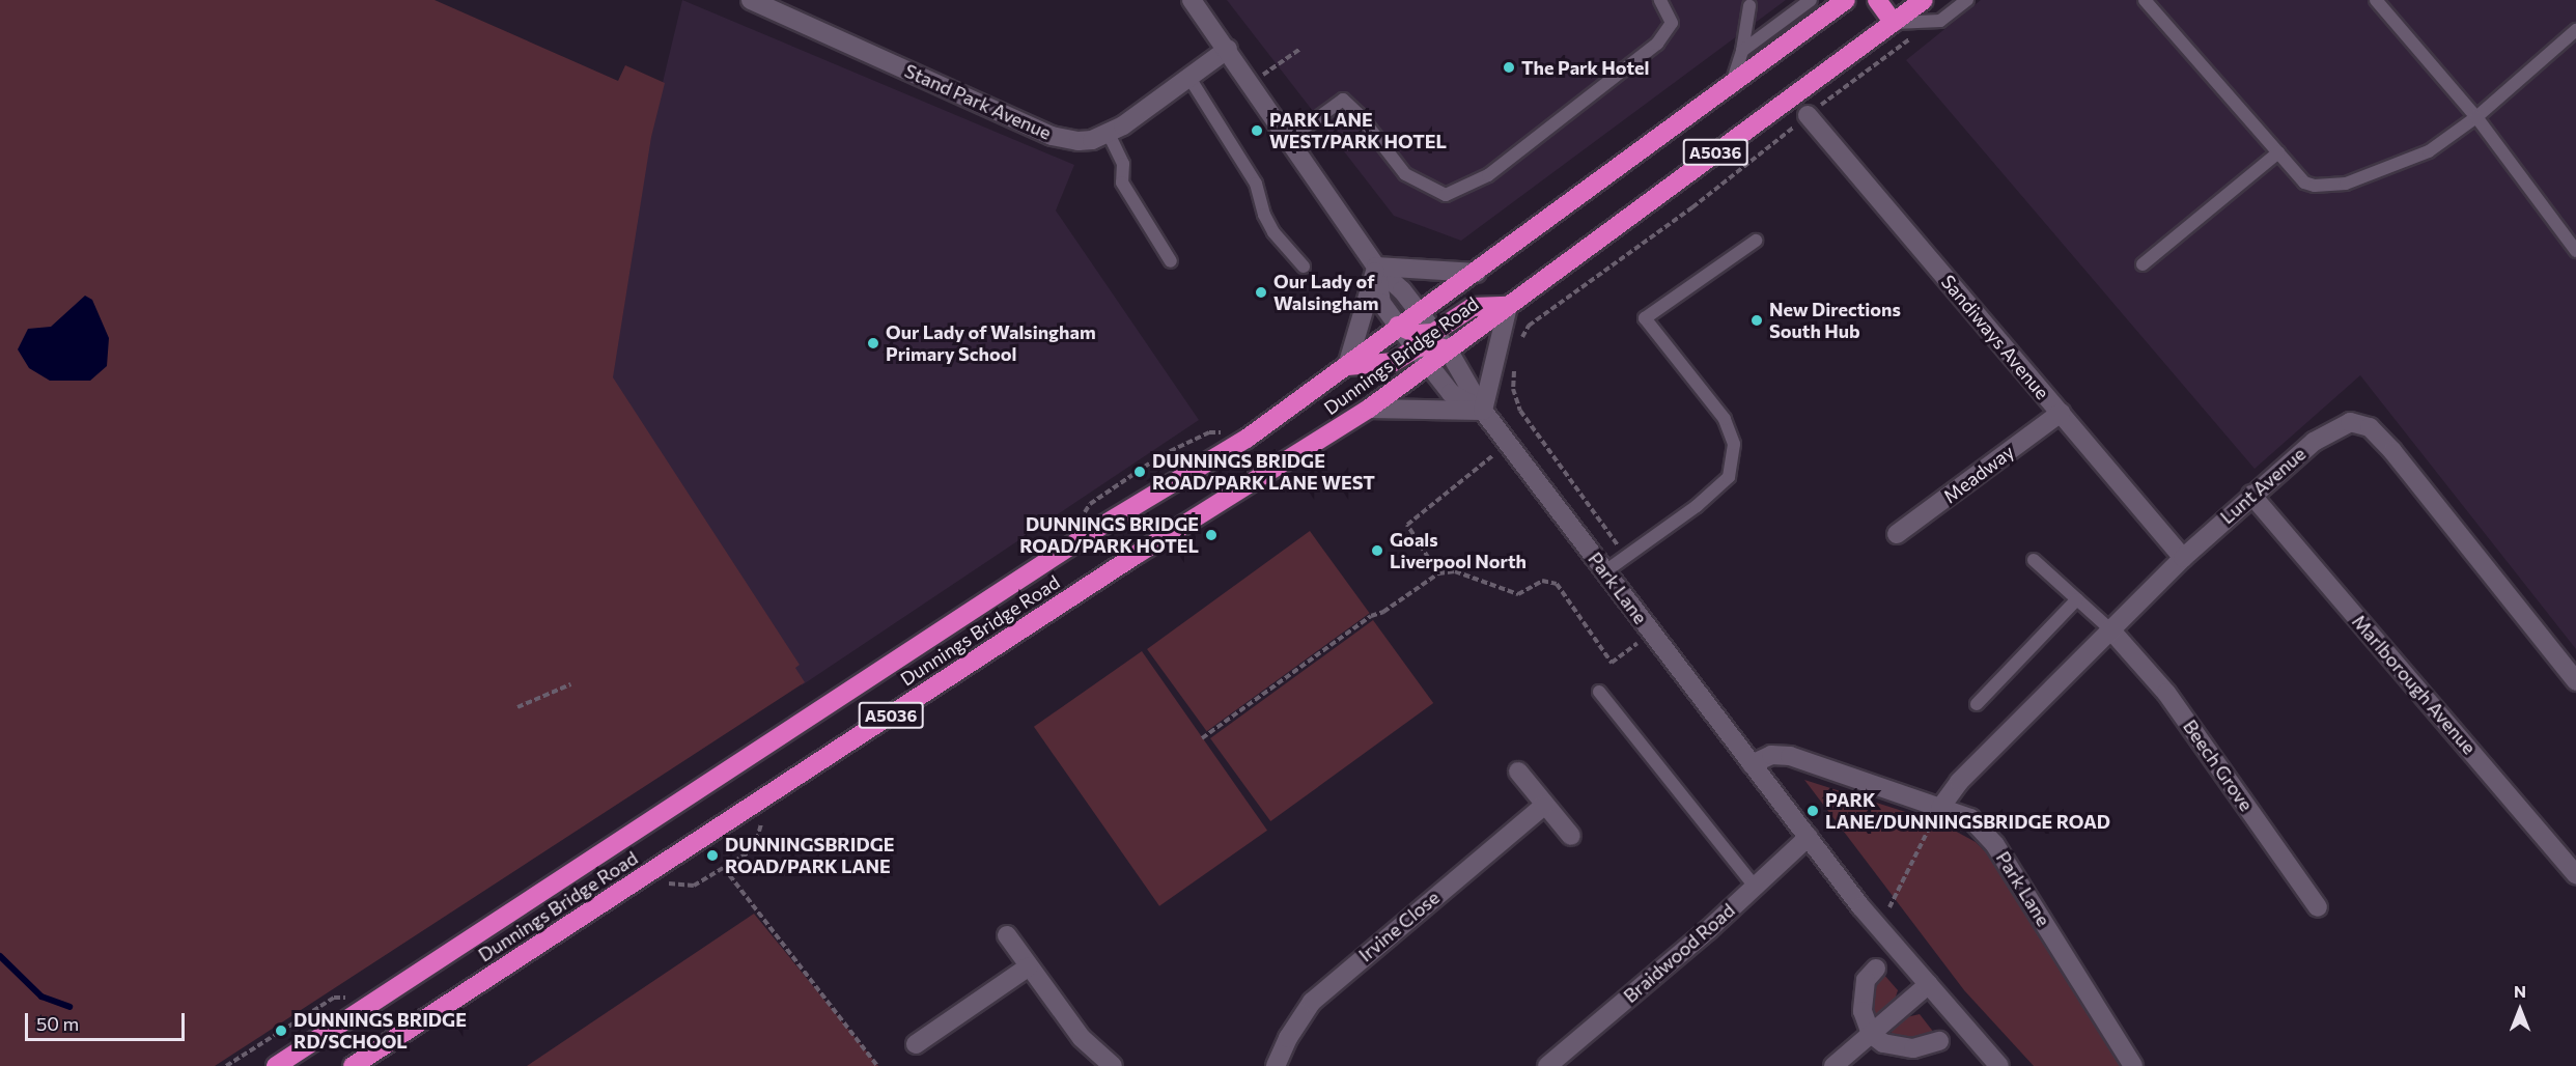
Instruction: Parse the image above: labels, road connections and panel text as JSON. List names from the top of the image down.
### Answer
{
  "streets": {
    "highway": ["A5036", "Dunnings Bridge Road"],
    "street": [
      "Stand Park Avenue",
      "Sandiways Avenue",
      "Meadway",
      "Lunt Avenue",
      "Park Lane",
      "Marlborough Avenue",
      "Beech Grove",
      "Irvine Close",
      "Braidwood Road"
    ]
  },
  "crossings": [
    ["Stand Park Avenue", "Park Lane"],
    ["Sandiways Avenue", "Meadway"],
    ["Sandiways Avenue", "Lunt Avenue"],
    ["Dunnings Bridge Road", "Park Lane"],
    ["Lunt Avenue", "Park Lane"],
    ["Lunt Avenue", "Marlborough Avenue"],
    ["Lunt Avenue", "Beech Grove"],
    ["Park Lane", "Braidwood Road"]
  ],
  "places": [
    "The Park Hotel",
    "PARK LANE WEST/PARK HOTEL",
    "Our Lady of Walsingham",
    "New Directions South Hub",
    "Our Lady of Walsingham Primary School",
    "DUNNINGS BRIDGE ROAD/PARK LANE WEST",
    "DUNNINGS BRIDGE ROAD/PARK HOTEL",
    "Goals Liverpool North",
    "PARK LANE/DUNNINGSBRIDGE ROAD",
    "DUNNINGSBRIDGE ROAD/PARK LANE",
    "DUNNINGS BRIDGE RD/SCHOOL"
  ],
  "scale_bar": "50 m",
  "north": "top"
}
